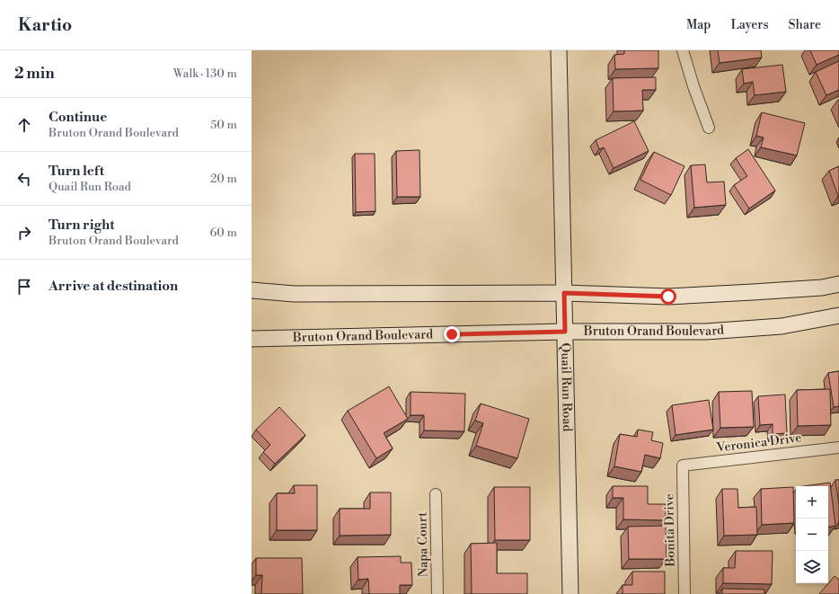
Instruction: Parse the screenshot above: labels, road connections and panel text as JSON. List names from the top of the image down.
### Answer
{
  "streets": {
    "main road": ["Bruton Orand Boulevard", "Quail Run Road"],
    "street": ["Veronica Drive", "Bonita Drive", "Napa Court"]
  },
  "crossings": [
    ["Bruton Orand Boulevard", "Quail Run Road"],
    ["Veronica Drive", "Bonita Drive"]
  ],
  "page": {
    "header": "Kartio",
    "nav": ["Map", "Layers", "Share"],
    "heading": ["2 min", "Walk · 130 m"],
    "list": [
      ["Continue", "Bruton Orand Boulevard", "50 m"],
      ["Turn left", "Quail Run Road", "20 m"],
      ["Turn right", "Bruton Orand Boulevard", "60 m"],
      "Arrive at destination"
    ],
    "map_buttons": ["+", "−"]
  }
}
